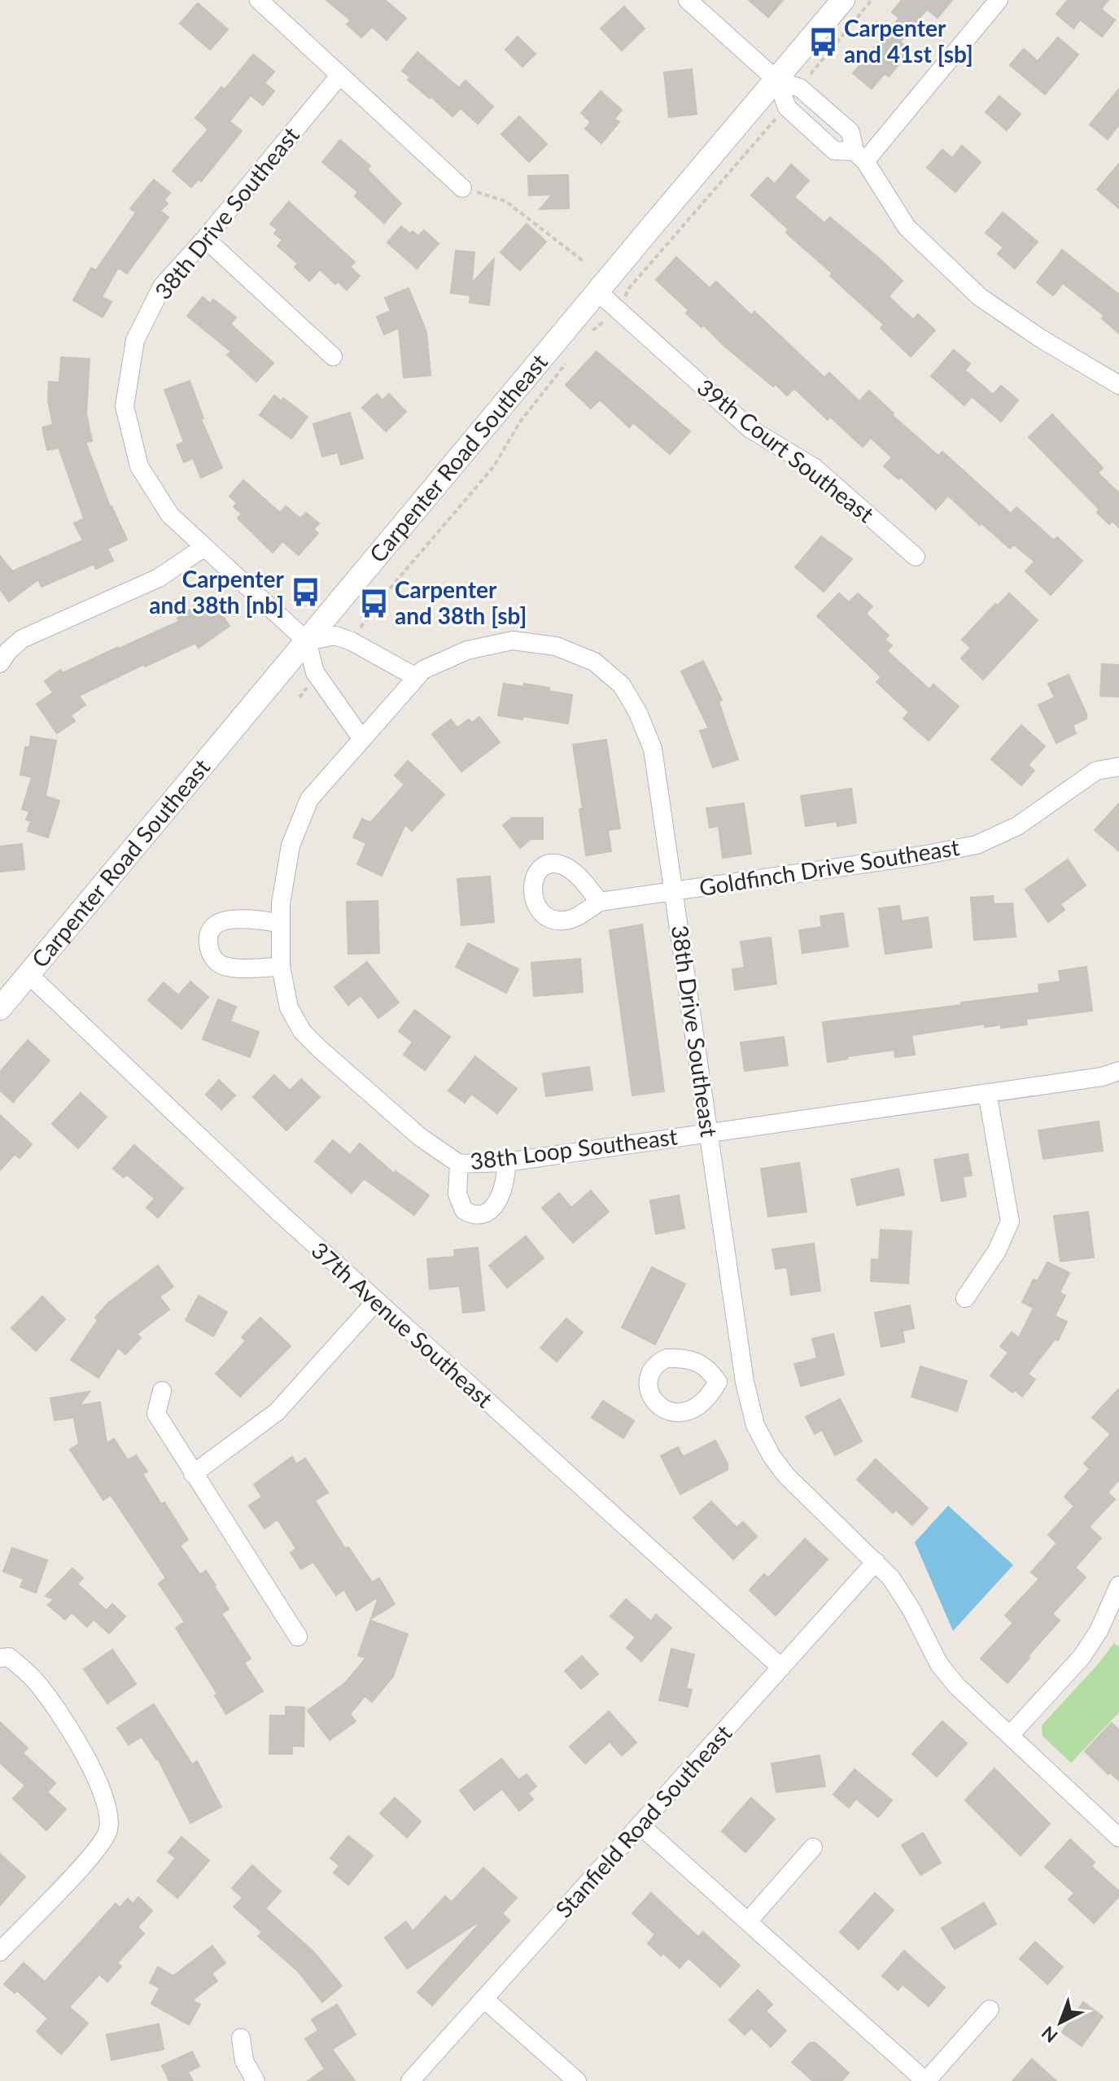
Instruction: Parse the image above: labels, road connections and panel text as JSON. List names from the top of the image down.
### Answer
{
  "streets": {
    "street": [
      "38th Drive Southeast",
      "39th Court Southeast",
      "Carpenter Road Southeast",
      "Goldfinch Drive Southeast",
      "38th Loop Southeast",
      "37th Avenue Southeast",
      "Stanfield Road Southeast"
    ]
  },
  "crossings": [
    ["38th Drive Southeast", "Carpenter Road Southeast"],
    ["38th Drive Southeast", "Goldfinch Drive Southeast"],
    ["38th Drive Southeast", "38th Loop Southeast"],
    ["38th Drive Southeast", "Stanfield Road Southeast"],
    ["39th Court Southeast", "Carpenter Road Southeast"],
    ["Carpenter Road Southeast", "37th Avenue Southeast"],
    ["37th Avenue Southeast", "Stanfield Road Southeast"]
  ],
  "places": {
    "bus stop": ["Carpenter and 41st [sb]", "Carpenter and 38th [nb]", "Carpenter and 38th [sb]"]
  },
  "north": "bottom left"
}
